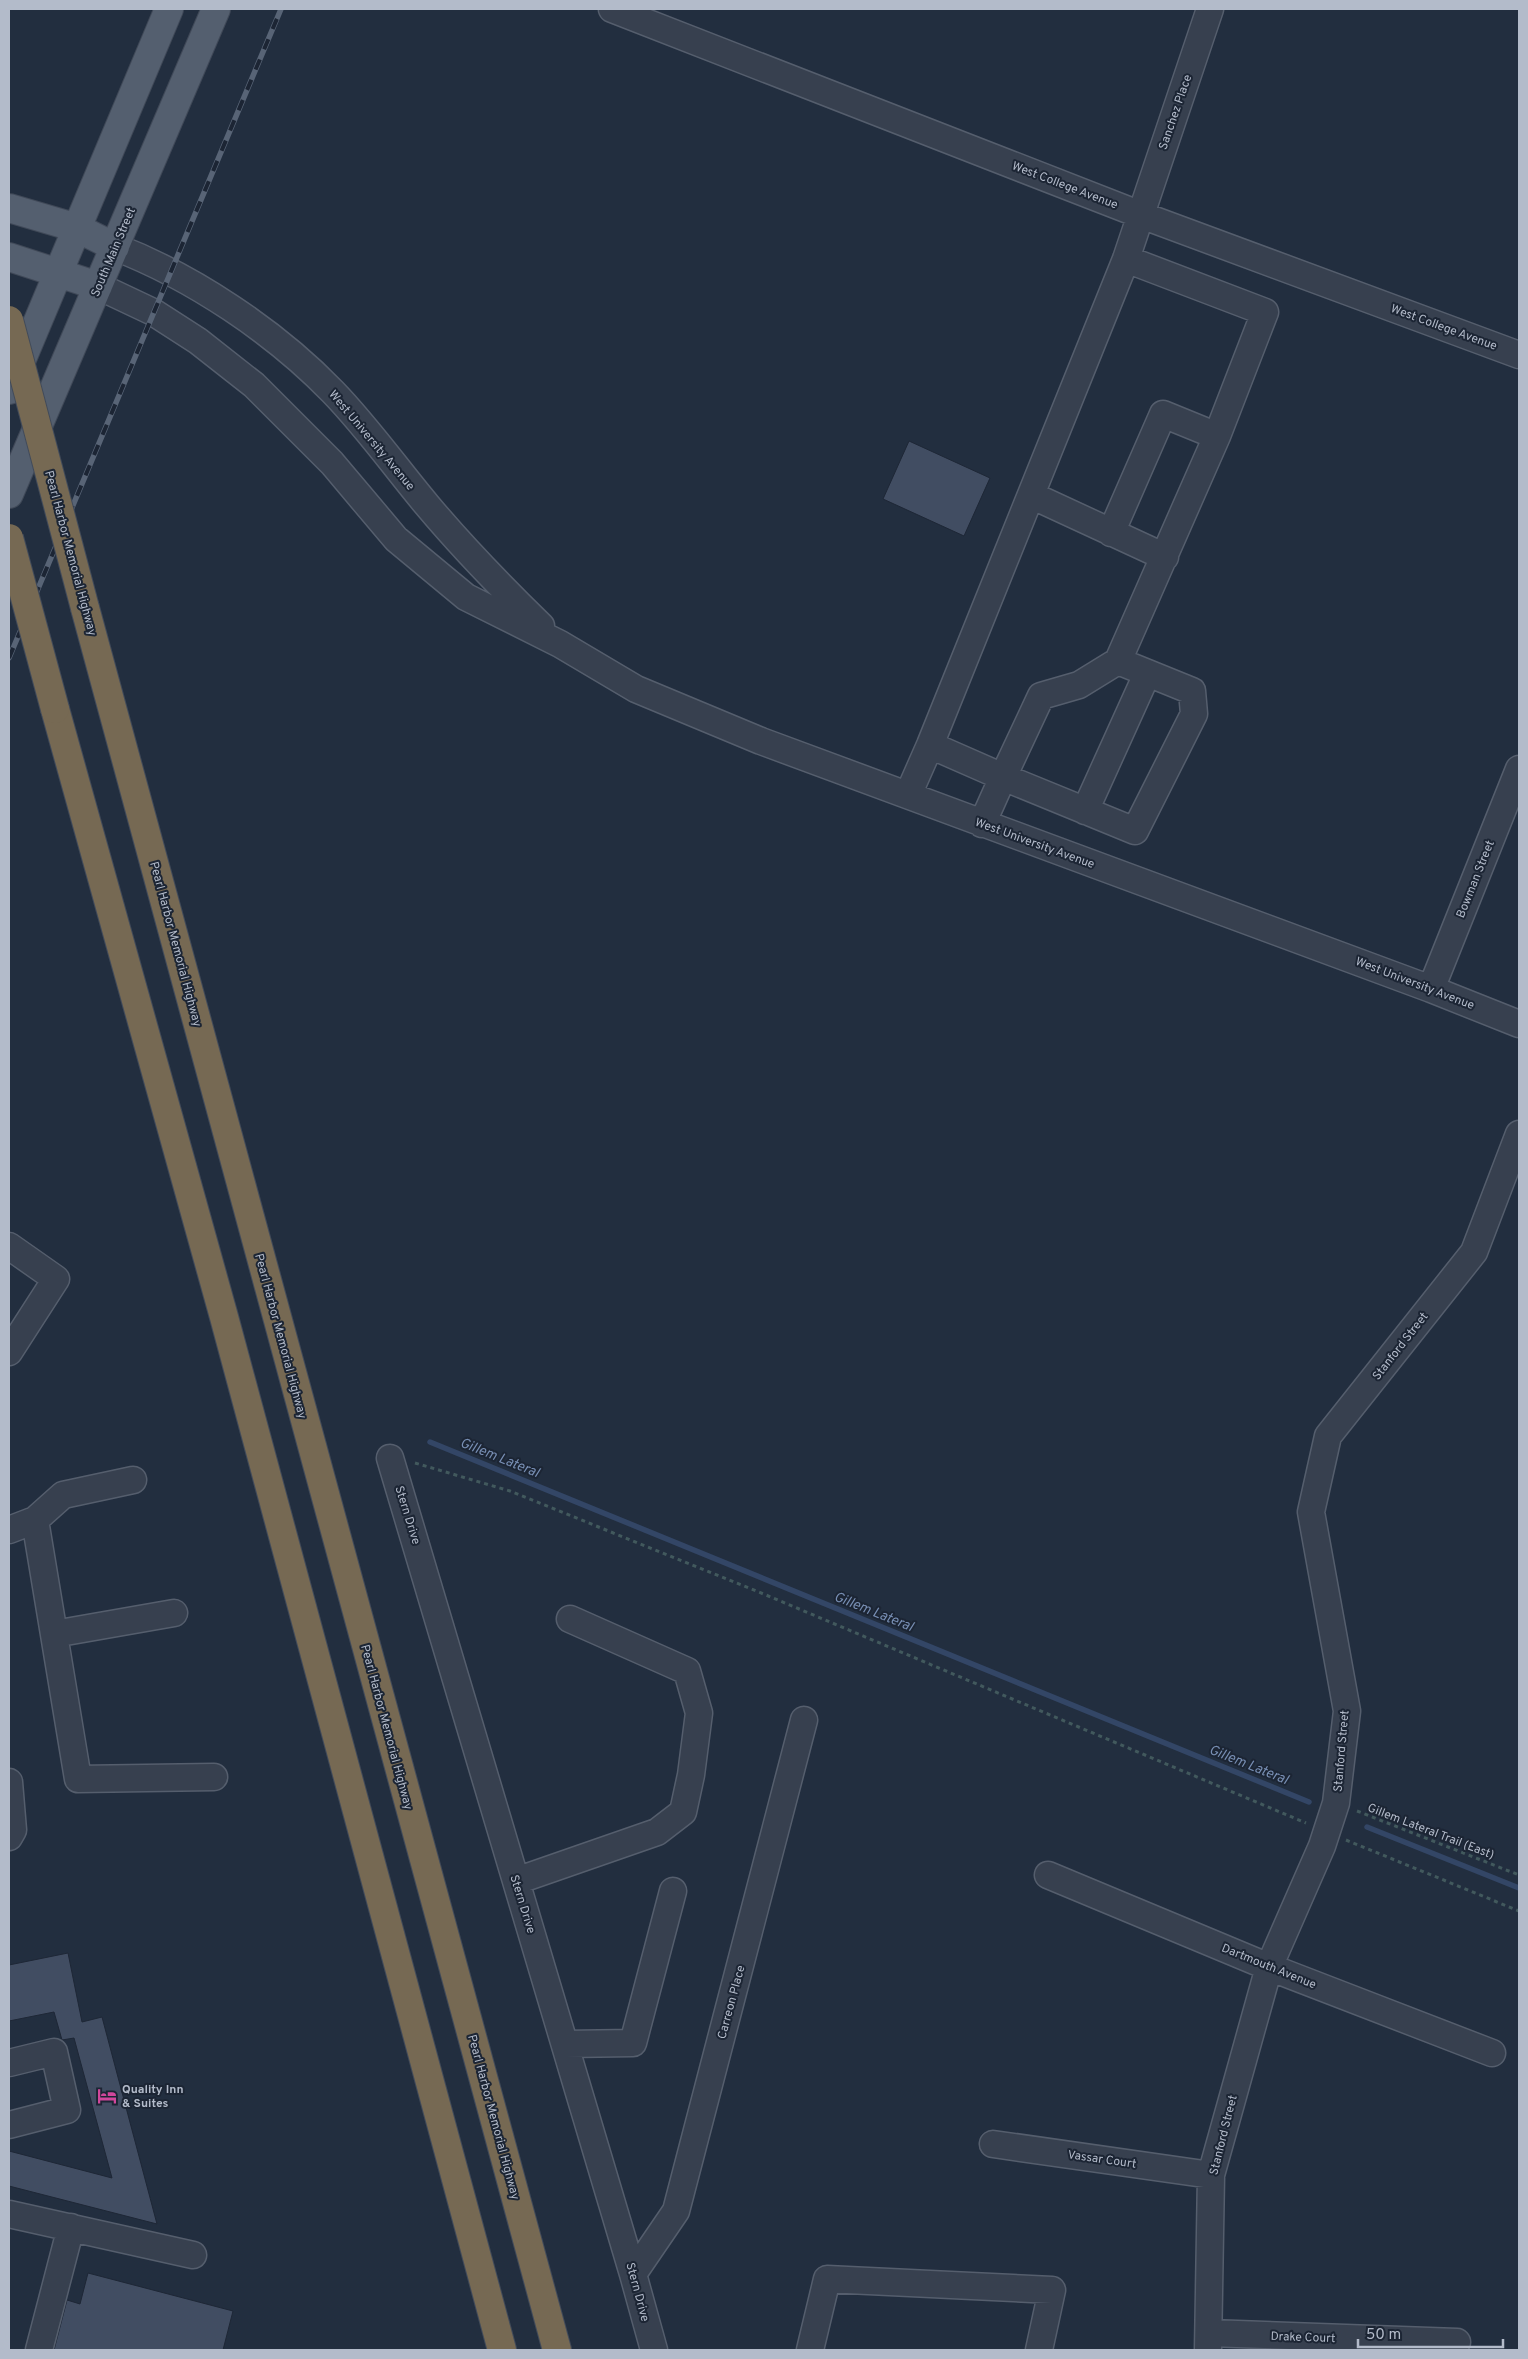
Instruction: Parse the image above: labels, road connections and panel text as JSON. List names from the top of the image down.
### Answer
{
  "streets": {
    "highway": ["Pearl Harbor Memorial Highway"],
    "main road": ["South Main Street", "West University Avenue"],
    "street": [
      "Sanchez Place",
      "West College Avenue",
      "Bowman Street",
      "Stanford Street",
      "Stern Drive",
      "Dartmouth Avenue",
      "Carreon Place",
      "Vassar Court",
      "Drake Court"
    ],
    "path": ["Gillem Lateral Trail (East)"]
  },
  "crossings": [
    ["Sanchez Place", "West College Avenue"],
    ["Sanchez Place", "West University Avenue"],
    ["South Main Street", "West University Avenue"],
    ["West University Avenue", "Bowman Street"],
    ["Stanford Street", "Gillem Lateral Trail (East)"],
    ["Stanford Street", "Dartmouth Avenue"],
    ["Stanford Street", "Vassar Court"],
    ["Stanford Street", "Drake Court"],
    ["Stern Drive", "Carreon Place"]
  ],
  "water": ["Gillem Lateral"],
  "places": {
    "hotel": ["Quality Inn & Suites"]
  },
  "scale_bar": "50 m"
}
